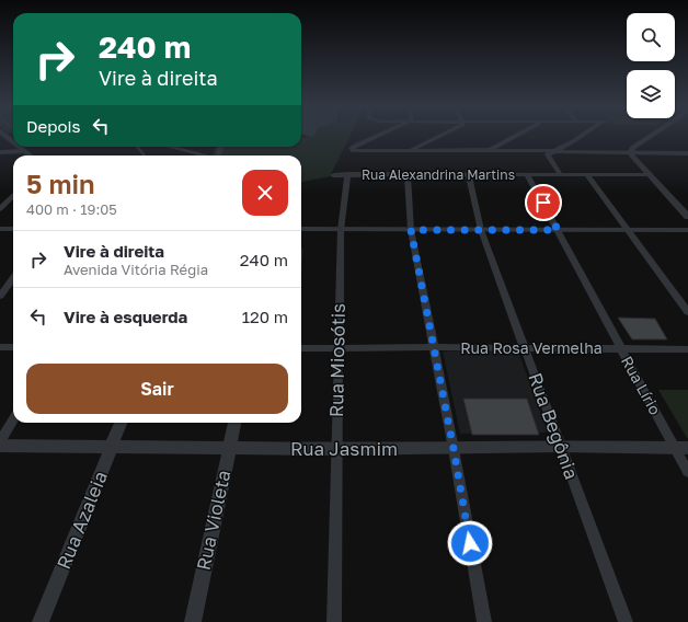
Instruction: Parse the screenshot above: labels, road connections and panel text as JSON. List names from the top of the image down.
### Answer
{
  "streets": {
    "street": [
      "Rua Alexandrina Martins",
      "Rua Rosa Vermelha",
      "Rua Miosótis",
      "Rua Lírio",
      "Rua Begônia",
      "Rua Jasmim",
      "Rua Azaleia",
      "Rua Violeta"
    ]
  },
  "crossings": [
    ["Rua Alexandrina Martins", "Rua Miosótis"],
    ["Rua Alexandrina Martins", "Rua Lírio"],
    ["Rua Alexandrina Martins", "Rua Begônia"],
    ["Rua Rosa Vermelha", "Rua Miosótis"],
    ["Rua Rosa Vermelha", "Rua Lírio"],
    ["Rua Rosa Vermelha", "Rua Begônia"],
    ["Rua Miosótis", "Rua Jasmim"],
    ["Rua Lírio", "Rua Jasmim"],
    ["Rua Begônia", "Rua Jasmim"],
    ["Rua Jasmim", "Rua Azaleia"],
    ["Rua Jasmim", "Rua Violeta"]
  ],
  "page": {
    "turn": ["240 m", "Vire à direita"],
    "then": "Depois",
    "heading": ["5 min", "400 m · 19:05"],
    "list": [
      {
        "name": "Vire à direita",
        "note": "Avenida Vitória Régia",
        "value": "240 m"
      },
      {
        "name": "Vire à esquerda",
        "value": "120 m"
      }
    ],
    "buttons": "Sair"
  }
}
